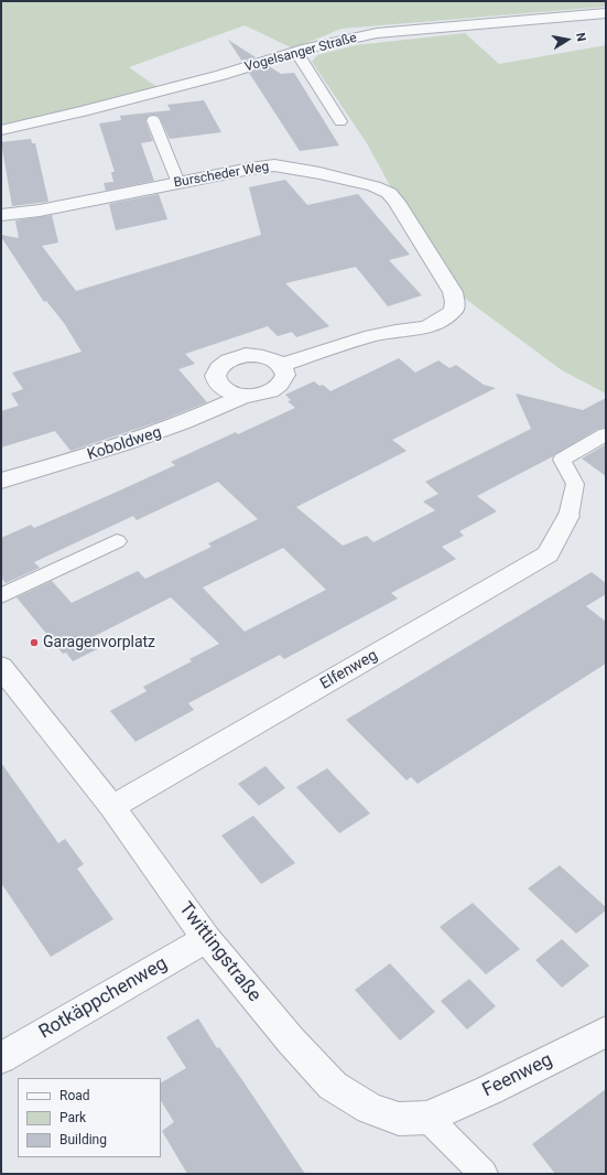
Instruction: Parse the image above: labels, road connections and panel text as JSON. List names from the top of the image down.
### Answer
{
  "streets": {
    "street": [
      "Vogelsanger Straße",
      "Burscheder Weg",
      "Koboldweg",
      "Elfenweg",
      "Twittingstraße",
      "Rotkäppchenweg",
      "Feenweg"
    ]
  },
  "crossings": [
    ["Burscheder Weg", "Koboldweg"],
    ["Elfenweg", "Twittingstraße"],
    ["Twittingstraße", "Rotkäppchenweg"],
    ["Twittingstraße", "Feenweg"]
  ],
  "places": ["Garagenvorplatz"],
  "legend": ["Road", "Park", "Building"],
  "north": "right"
}
